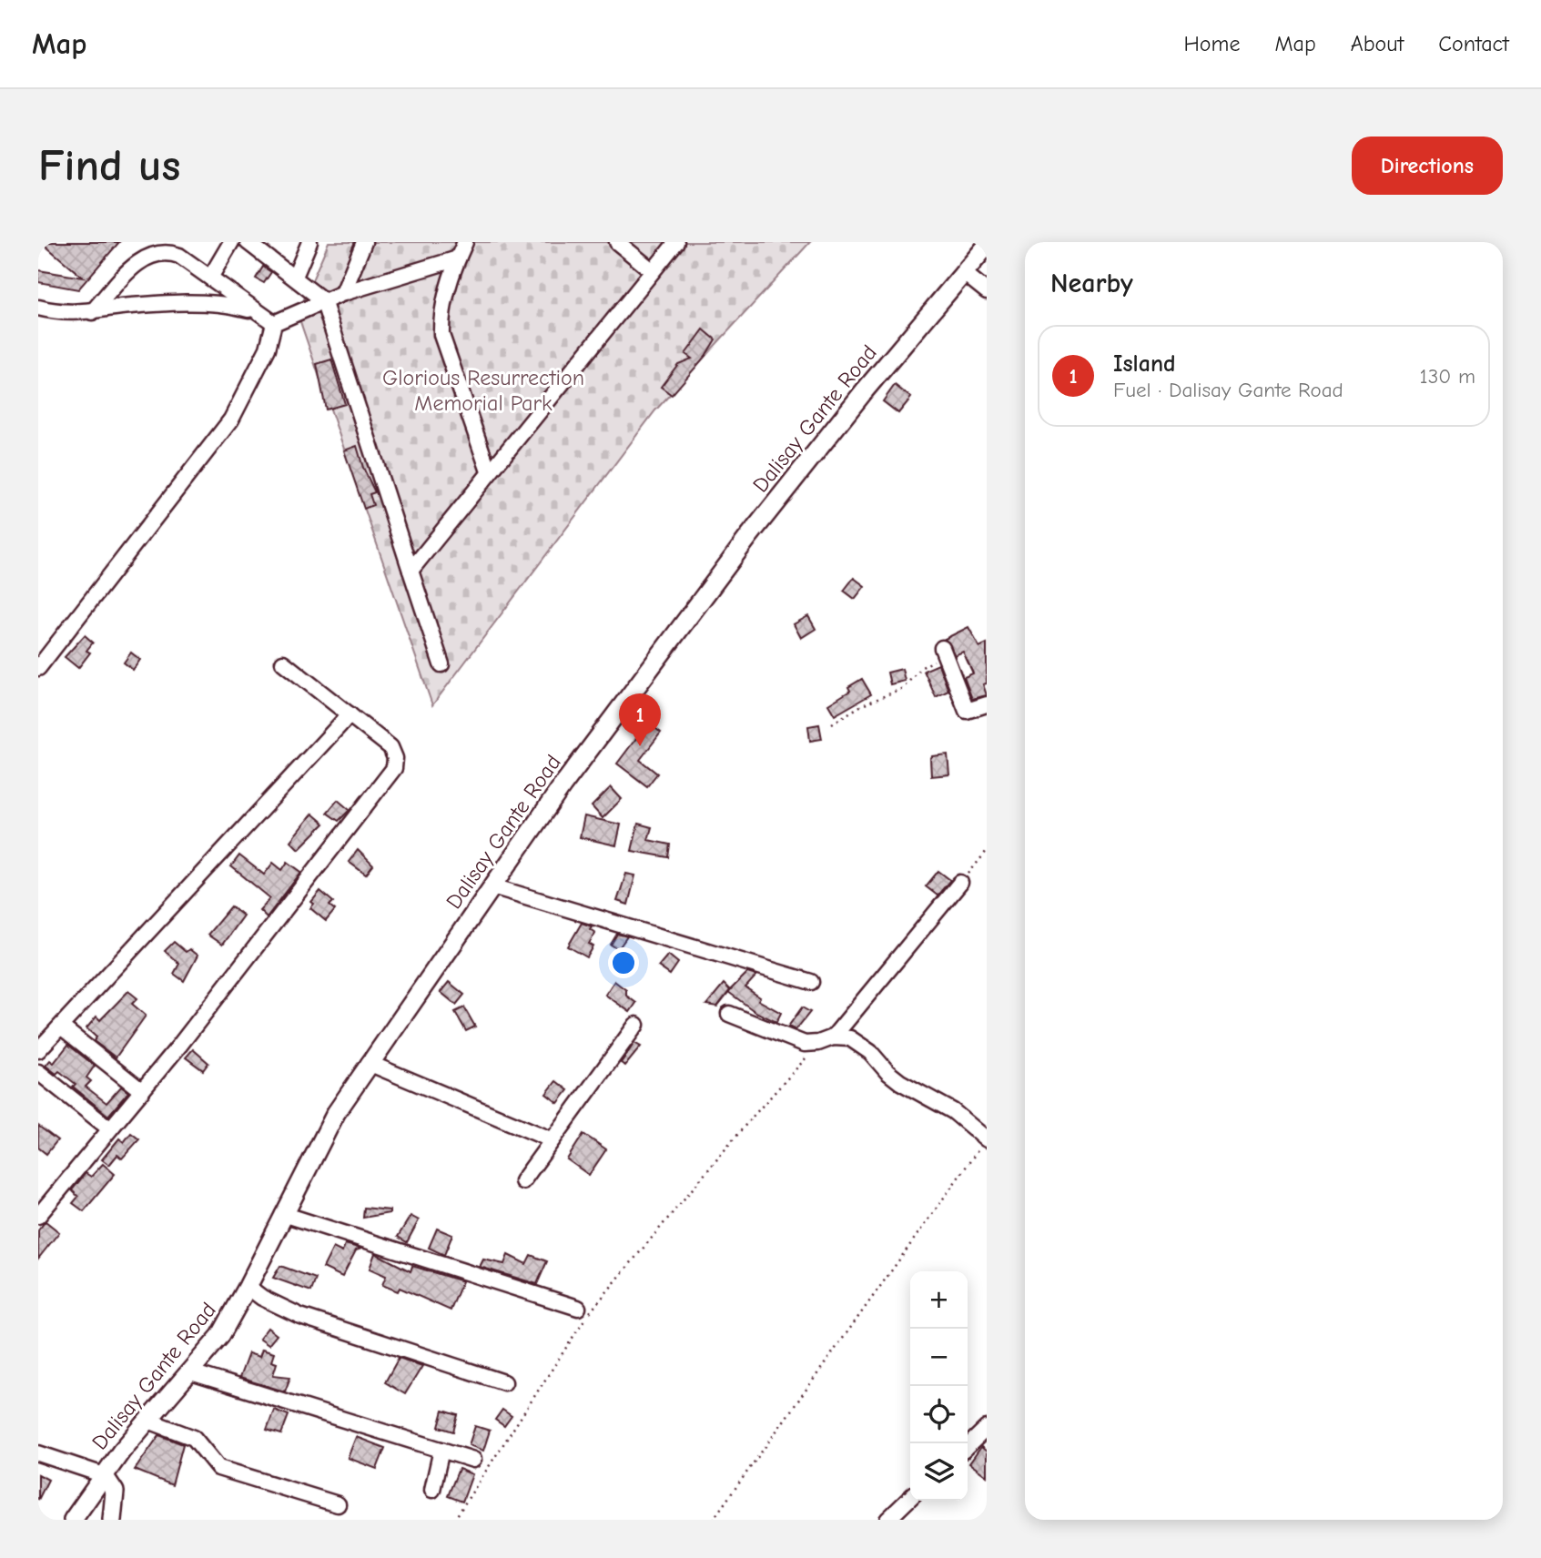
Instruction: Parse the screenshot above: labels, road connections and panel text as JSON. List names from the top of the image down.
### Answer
{
  "streets": {
    "main road": ["Dalisay Gante Road"]
  },
  "parks": ["Glorious Resurrection Memorial Park"],
  "page": {
    "header": "Map",
    "nav": [
      "Home",
      "Map",
      "About",
      "Contact"
    ],
    "buttons": "Directions",
    "title": "Find us",
    "heading": "Nearby",
    "list": [
      {
        "mark": "1",
        "name": "Island",
        "note": "Fuel · Dalisay Gante Road",
        "value": "130 m"
      }
    ],
    "pins": "1",
    "map_buttons": ["+", "−"]
  }
}
